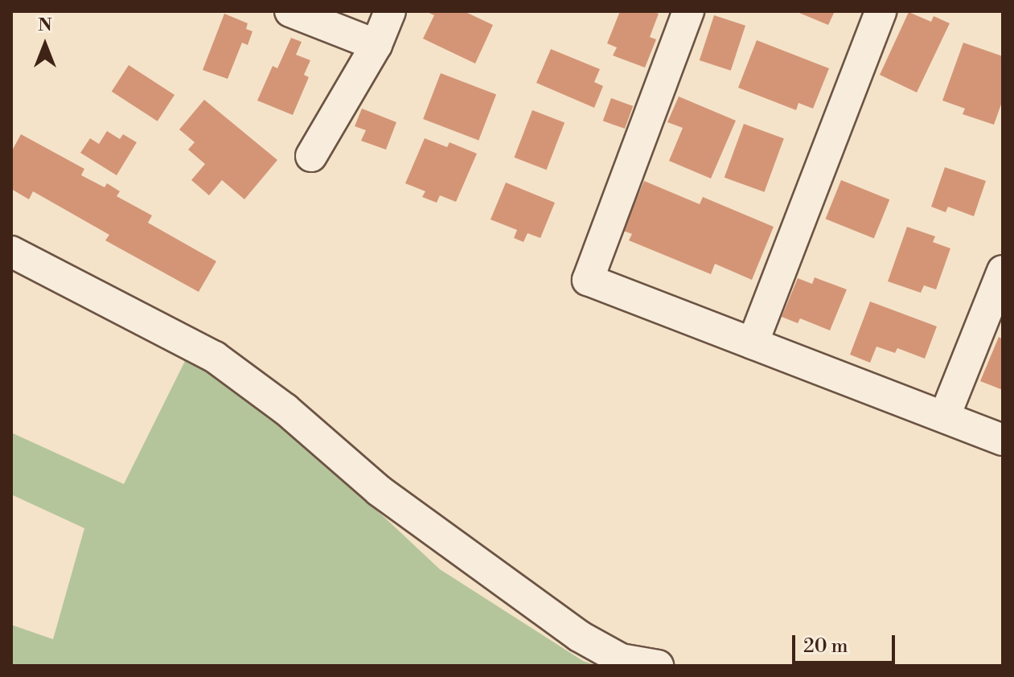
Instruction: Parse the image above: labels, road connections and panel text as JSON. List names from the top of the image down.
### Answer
{
  "scale_bar": "20 m",
  "north": "top"
}
